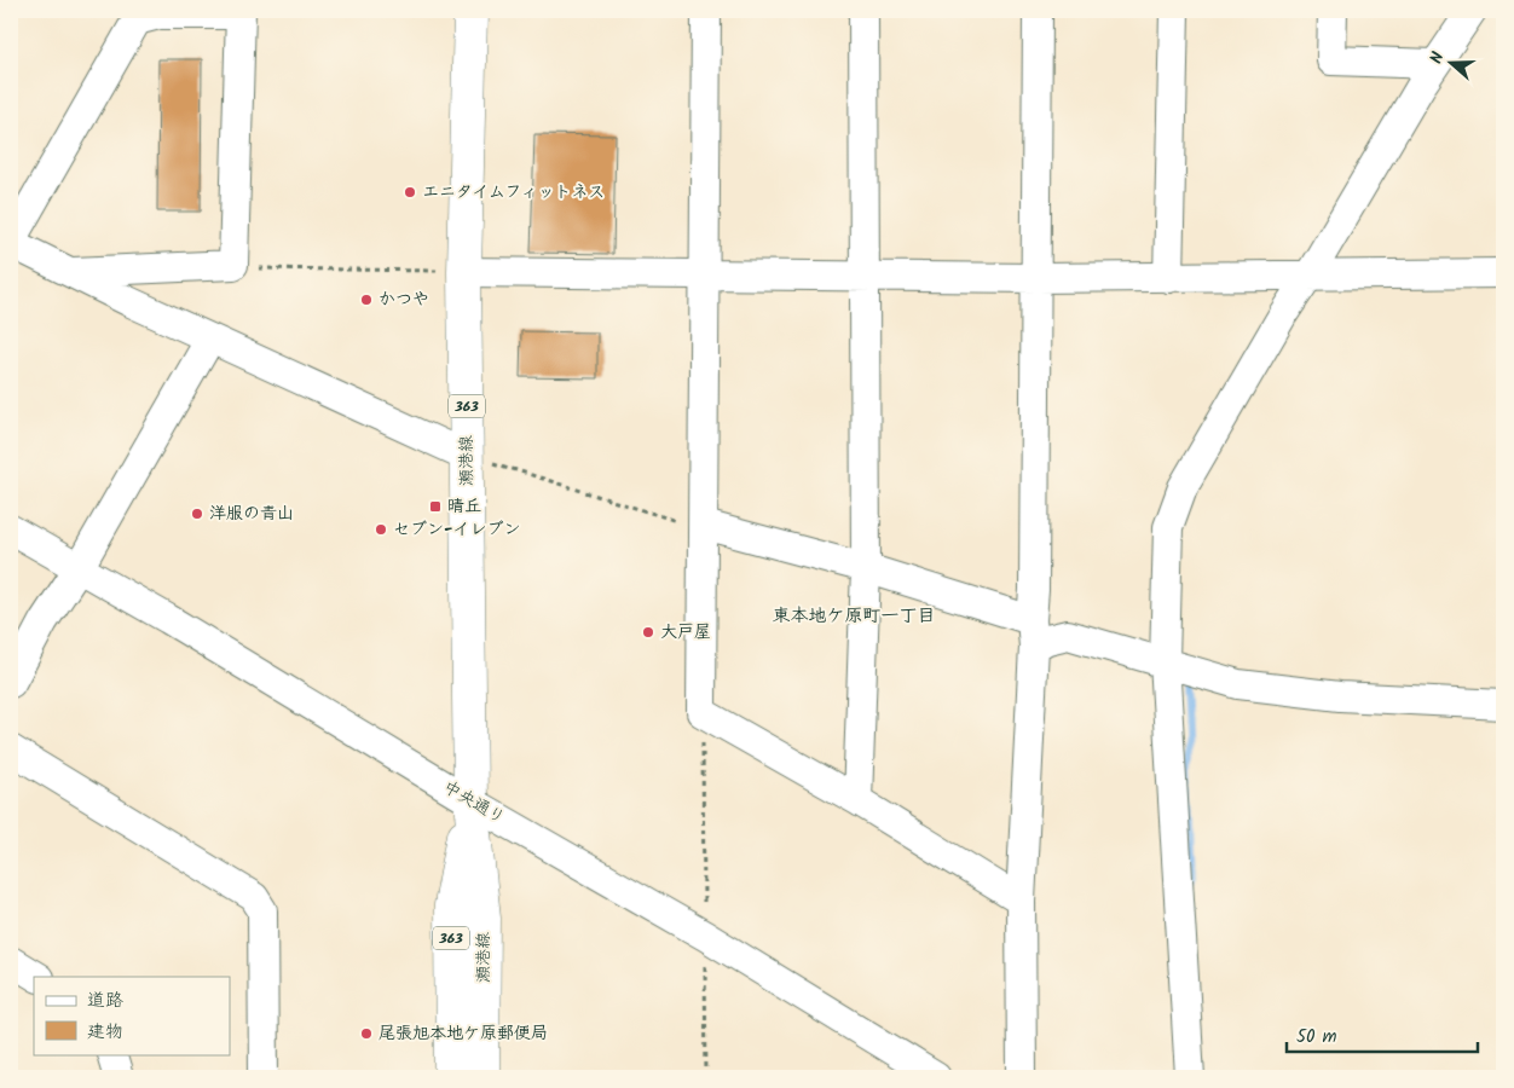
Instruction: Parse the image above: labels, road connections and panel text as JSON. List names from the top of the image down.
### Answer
{
  "streets": {
    "highway": ["363", "瀬港線"],
    "street": ["中央通り"]
  },
  "crossings": [
    ["瀬港線", "中央通り"]
  ],
  "districts": ["東本地ケ原町一丁目"],
  "places": {
    "other": [
      "エニタイムフィットネス",
      "かつや",
      "洋服の青山",
      "セブン-イレブン",
      "大戸屋",
      "尾張旭本地ケ原郵便局"
    ],
    "transit": ["晴丘"]
  },
  "legend": ["道路", "建物"],
  "scale_bar": "50 m",
  "north": "left"
}
